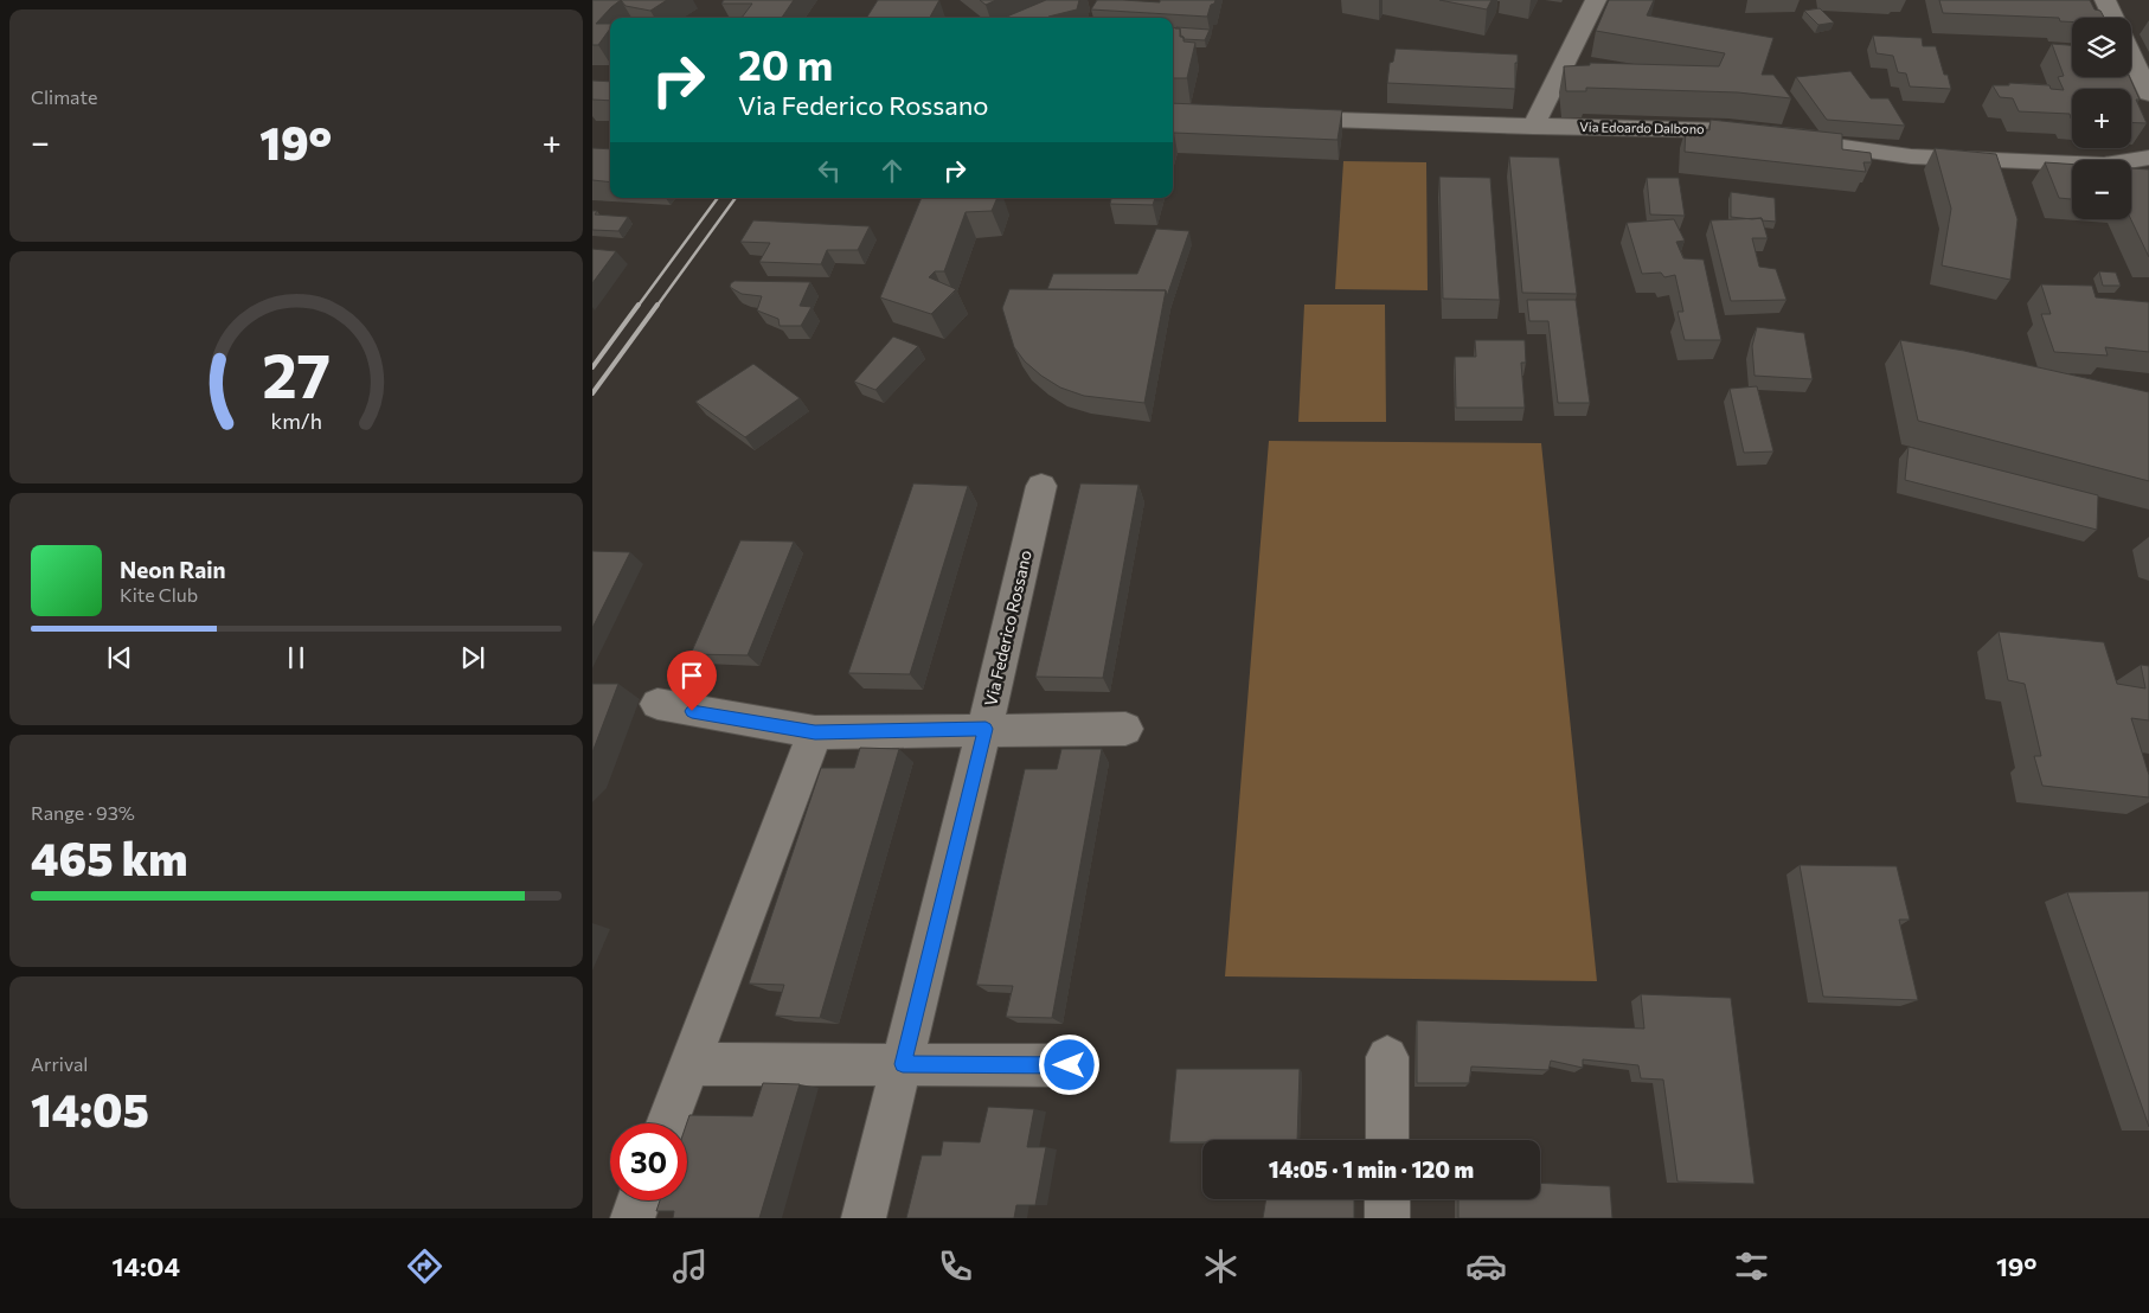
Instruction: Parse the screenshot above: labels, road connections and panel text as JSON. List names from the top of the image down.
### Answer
{
  "streets": {
    "street": ["Via Edoardo Dalbono", "Via Federico Rossano"]
  },
  "page": {
    "tile": [
      "Climate",
      ["Range · 93%", "465 km"],
      ["Arrival", "14:05"]
    ],
    "map_buttons": ["+", "−"],
    "turn": ["20 m", "Via Federico Rossano"],
    "heat": ["−", "19°", "+"],
    "song": ["Neon Rain", "Kite Club"],
    "limit": "30",
    "trip": "14:05 · 1 min · 120 m",
    "tabs": ["14:04", "19°"],
    "gauge": ["27", "km/h"]
  }
}
